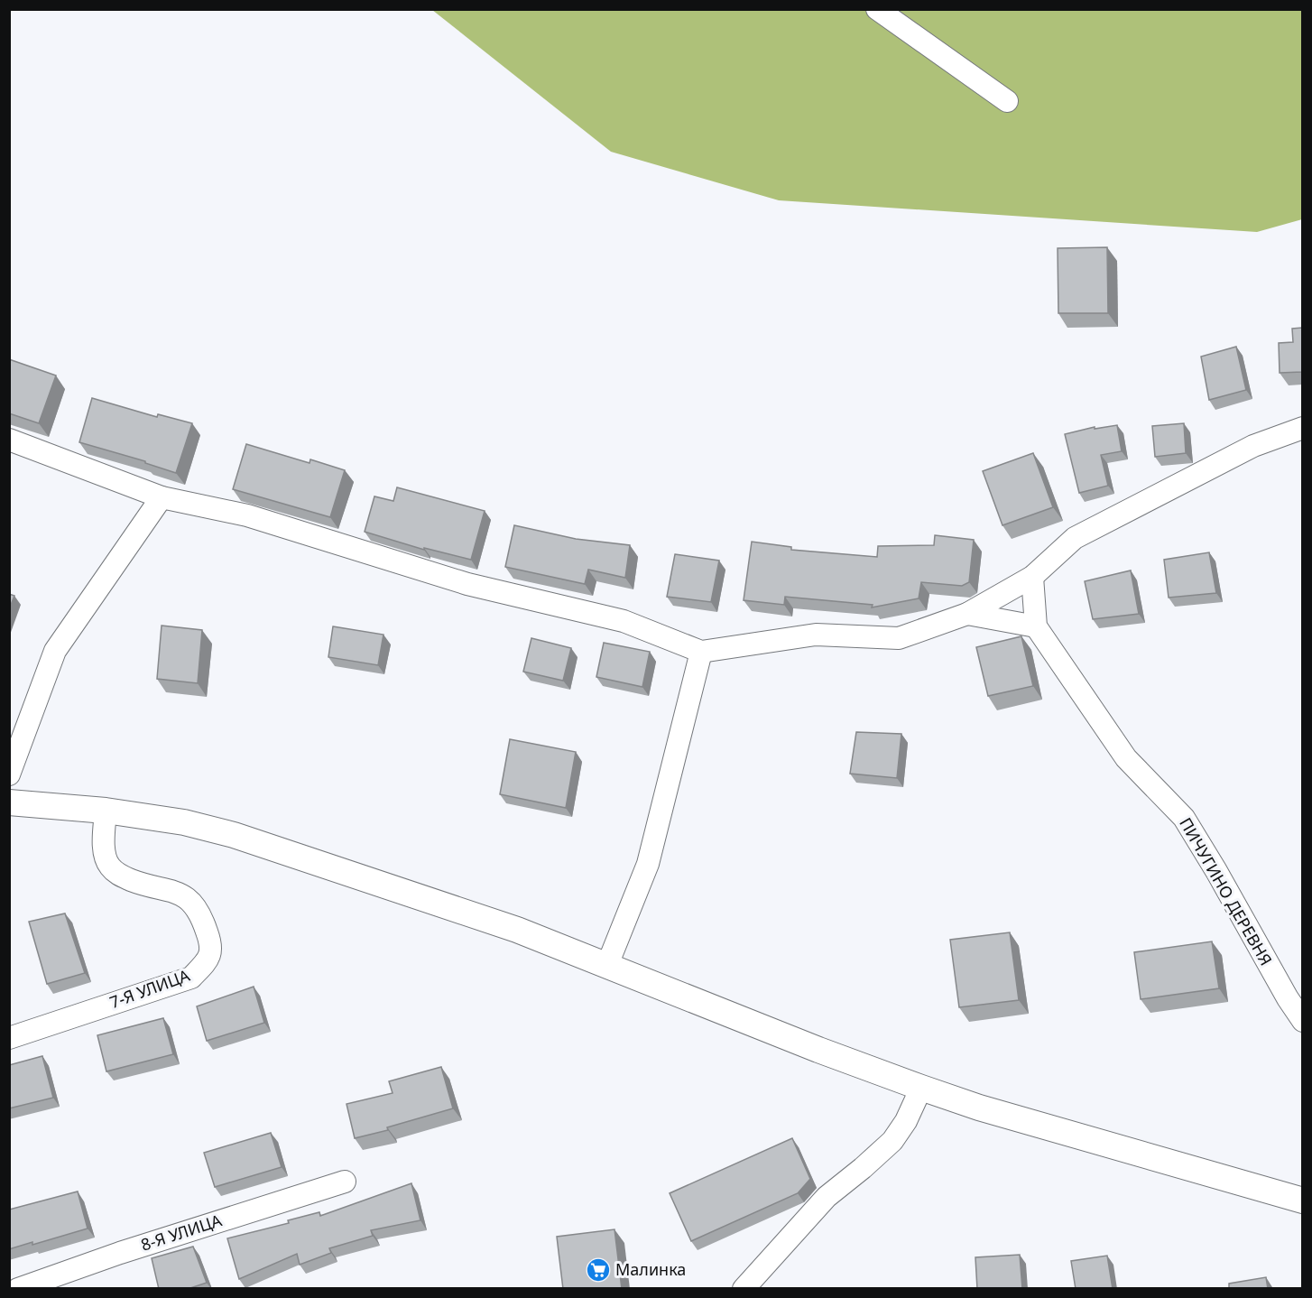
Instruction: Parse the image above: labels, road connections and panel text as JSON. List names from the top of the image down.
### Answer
{
  "streets": {
    "street": ["ПИЧУГИНО ДЕРЕВНЯ", "7-Я УЛИЦА", "8-Я УЛИЦА"]
  },
  "places": {
    "supermarket": ["Малинка"]
  }
}
